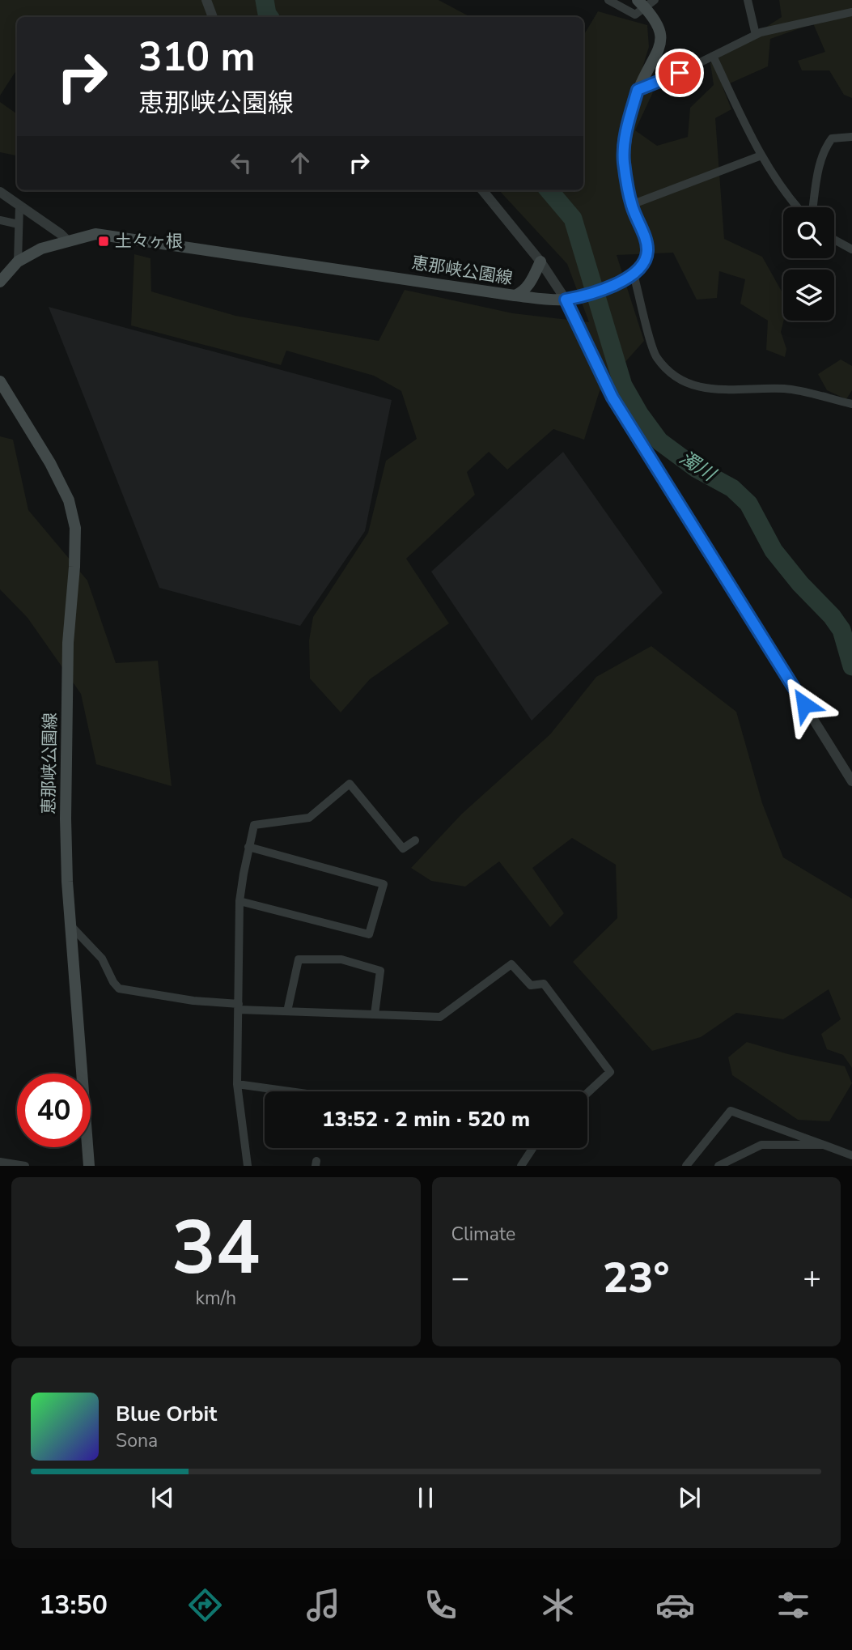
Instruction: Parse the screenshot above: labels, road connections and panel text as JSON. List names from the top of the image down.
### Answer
{
  "streets": {
    "main road": ["恵那峡公園線"]
  },
  "water": ["濁川"],
  "places": {
    "transit": ["土々ヶ根"]
  },
  "page": {
    "turn": ["310 m", "恵那峡公園線"],
    "limit": "40",
    "trip": "13:52 · 2 min · 520 m",
    "tile": [
      ["34", "km/h"],
      "Climate"
    ],
    "heat": ["−", "23°", "+"],
    "song": ["Blue Orbit", "Sona"],
    "tabs": "13:50"
  }
}
